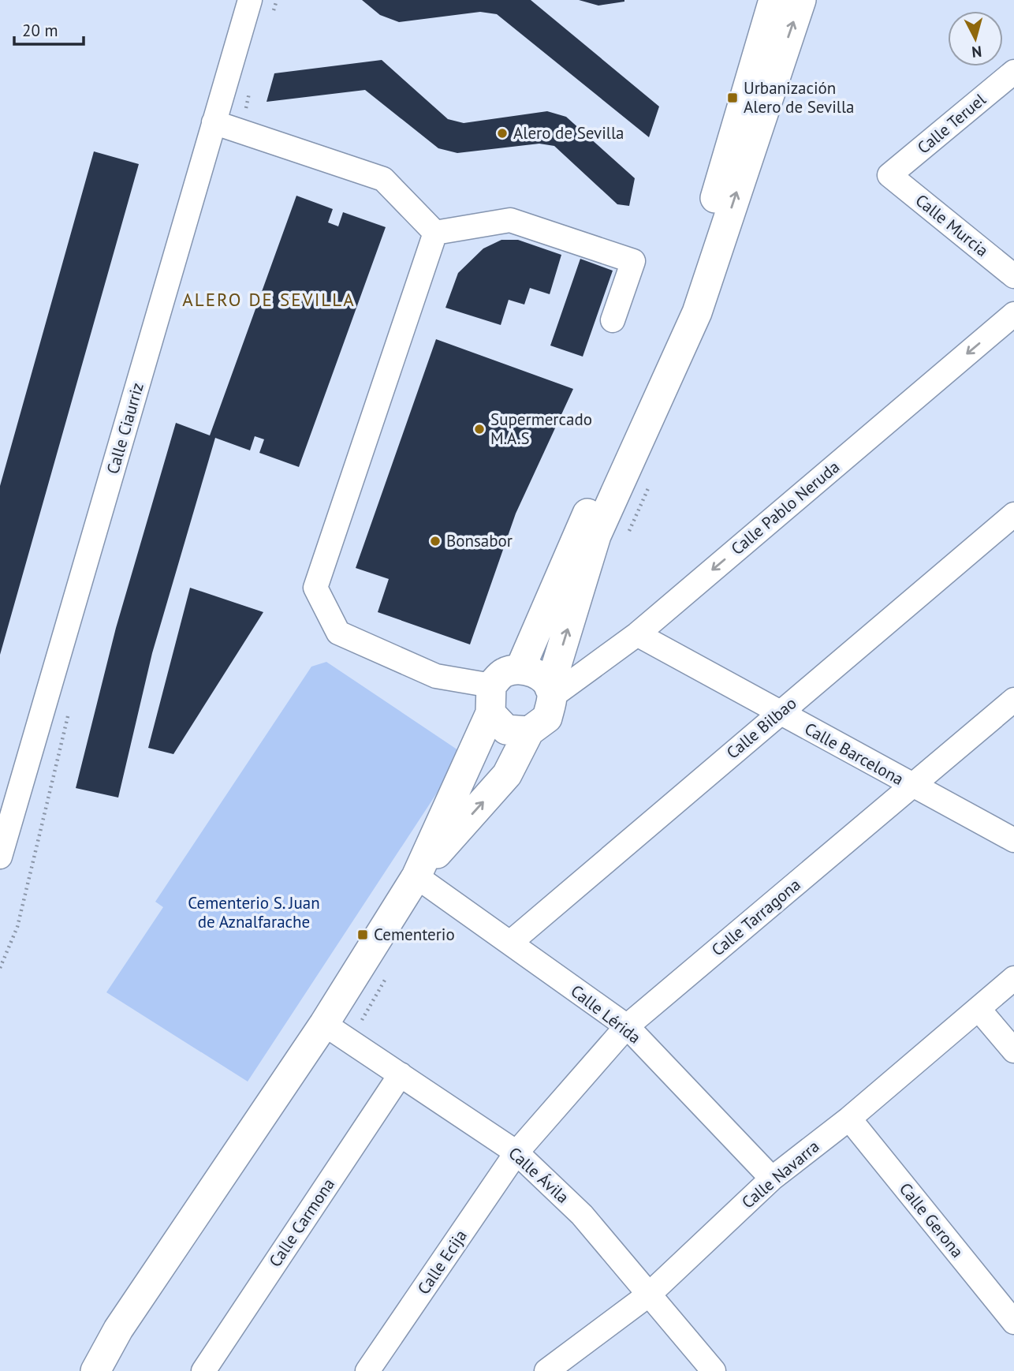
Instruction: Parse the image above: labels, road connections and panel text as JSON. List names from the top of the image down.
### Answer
{
  "streets": {
    "street": [
      "Calle Teruel",
      "Calle Murcia",
      "Calle Ciaurriz",
      "Calle Pablo Neruda",
      "Calle Bilbao",
      "Calle Barcelona",
      "Calle Tarragona",
      "Calle Lérida",
      "Calle Navarra",
      "Calle Ávila",
      "Calle Gerona",
      "Calle Carmona",
      "Calle Ecija"
    ]
  },
  "crossings": [
    ["Calle Teruel", "Calle Murcia"],
    ["Calle Pablo Neruda", "Calle Barcelona"],
    ["Calle Bilbao", "Calle Barcelona"],
    ["Calle Bilbao", "Calle Lérida"],
    ["Calle Barcelona", "Calle Tarragona"],
    ["Calle Tarragona", "Calle Lérida"],
    ["Calle Tarragona", "Calle Ávila"],
    ["Calle Tarragona", "Calle Ecija"],
    ["Calle Lérida", "Calle Navarra"],
    ["Calle Navarra", "Calle Ávila"],
    ["Calle Navarra", "Calle Gerona"],
    ["Calle Ávila", "Calle Carmona"],
    ["Calle Ávila", "Calle Ecija"]
  ],
  "one_way": ["Calle Pablo Neruda"],
  "districts": ["ALERO DE SEVILLA"],
  "parks": ["Cementerio S. Juan de Aznalfarache"],
  "places": {
    "transit": ["Urbanización Alero de Sevilla", "Cementerio"],
    "other": ["Alero de Sevilla", "Supermercado M.A.S", "Bonsabor"]
  },
  "scale_bar": "20 m",
  "north": "bottom"
}
